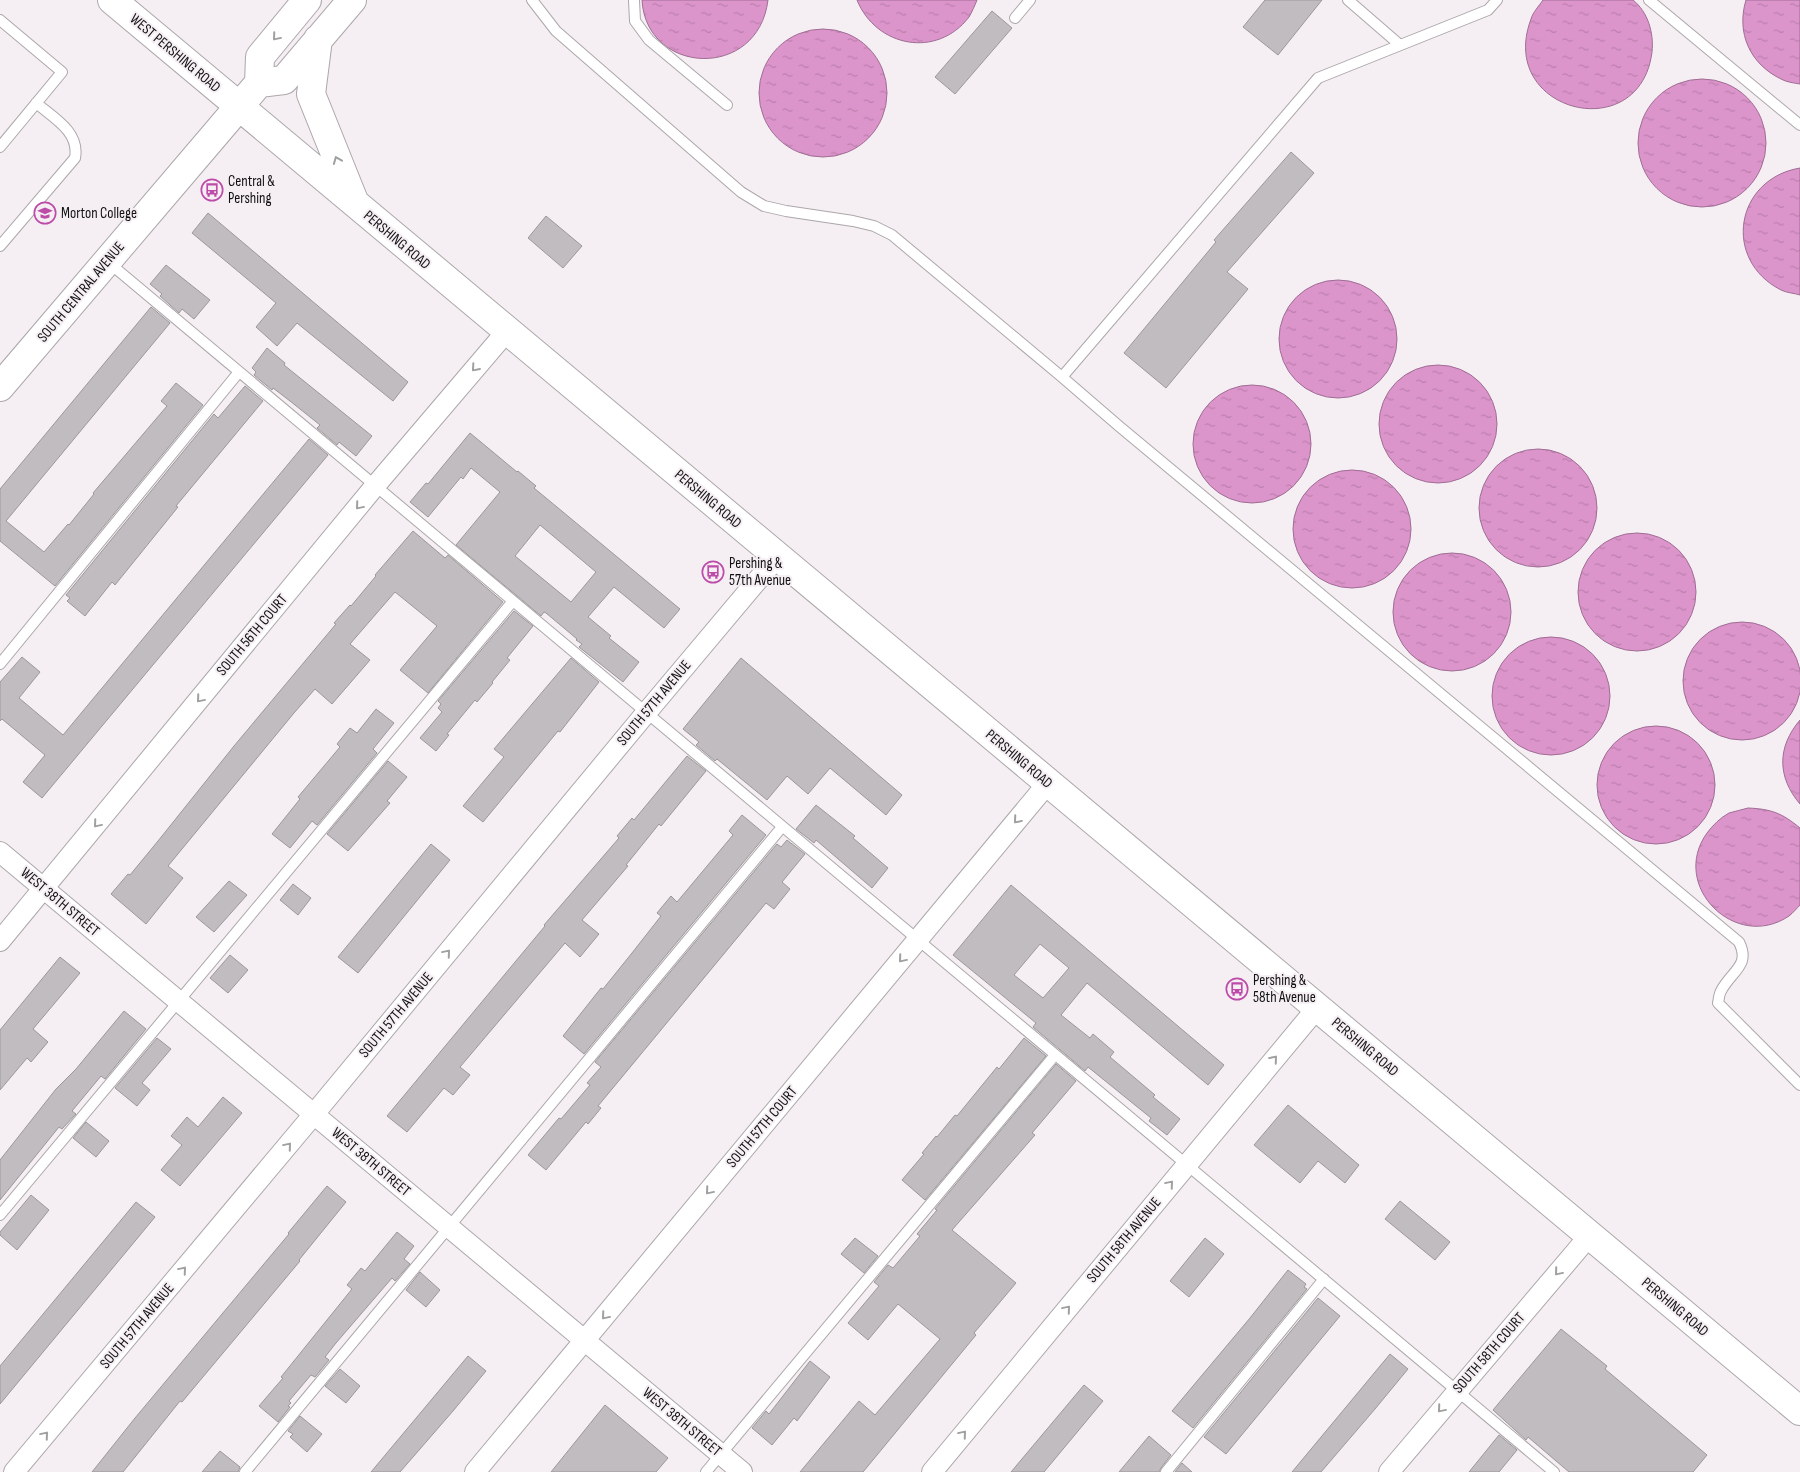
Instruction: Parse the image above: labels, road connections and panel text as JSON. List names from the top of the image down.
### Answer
{
  "streets": {
    "main road": ["WEST PERSHING ROAD", "PERSHING ROAD", "SOUTH CENTRAL AVENUE"],
    "street": [
      "SOUTH 56TH COURT",
      "SOUTH 57TH AVENUE",
      "WEST 38TH STREET",
      "SOUTH 57TH COURT",
      "SOUTH 58TH AVENUE",
      "SOUTH 58TH COURT"
    ]
  },
  "crossings": [
    ["WEST PERSHING ROAD", "PERSHING ROAD"],
    ["WEST PERSHING ROAD", "SOUTH CENTRAL AVENUE"],
    ["PERSHING ROAD", "SOUTH CENTRAL AVENUE"],
    ["PERSHING ROAD", "SOUTH 56TH COURT"],
    ["PERSHING ROAD", "SOUTH 57TH AVENUE"],
    ["PERSHING ROAD", "SOUTH 57TH COURT"],
    ["PERSHING ROAD", "SOUTH 58TH AVENUE"],
    ["PERSHING ROAD", "SOUTH 58TH COURT"],
    ["SOUTH 56TH COURT", "WEST 38TH STREET"],
    ["SOUTH 57TH AVENUE", "WEST 38TH STREET"],
    ["WEST 38TH STREET", "SOUTH 57TH COURT"]
  ],
  "one_way": [
    "SOUTH 56TH COURT",
    "SOUTH 57TH AVENUE",
    "SOUTH 57TH COURT",
    "SOUTH 58TH AVENUE",
    "SOUTH 58TH COURT"
  ],
  "places": {
    "bus stop": ["Central & Pershing", "Pershing & 57th Avenue", "Pershing & 58th Avenue"],
    "school or university": ["Morton College"]
  }
}
